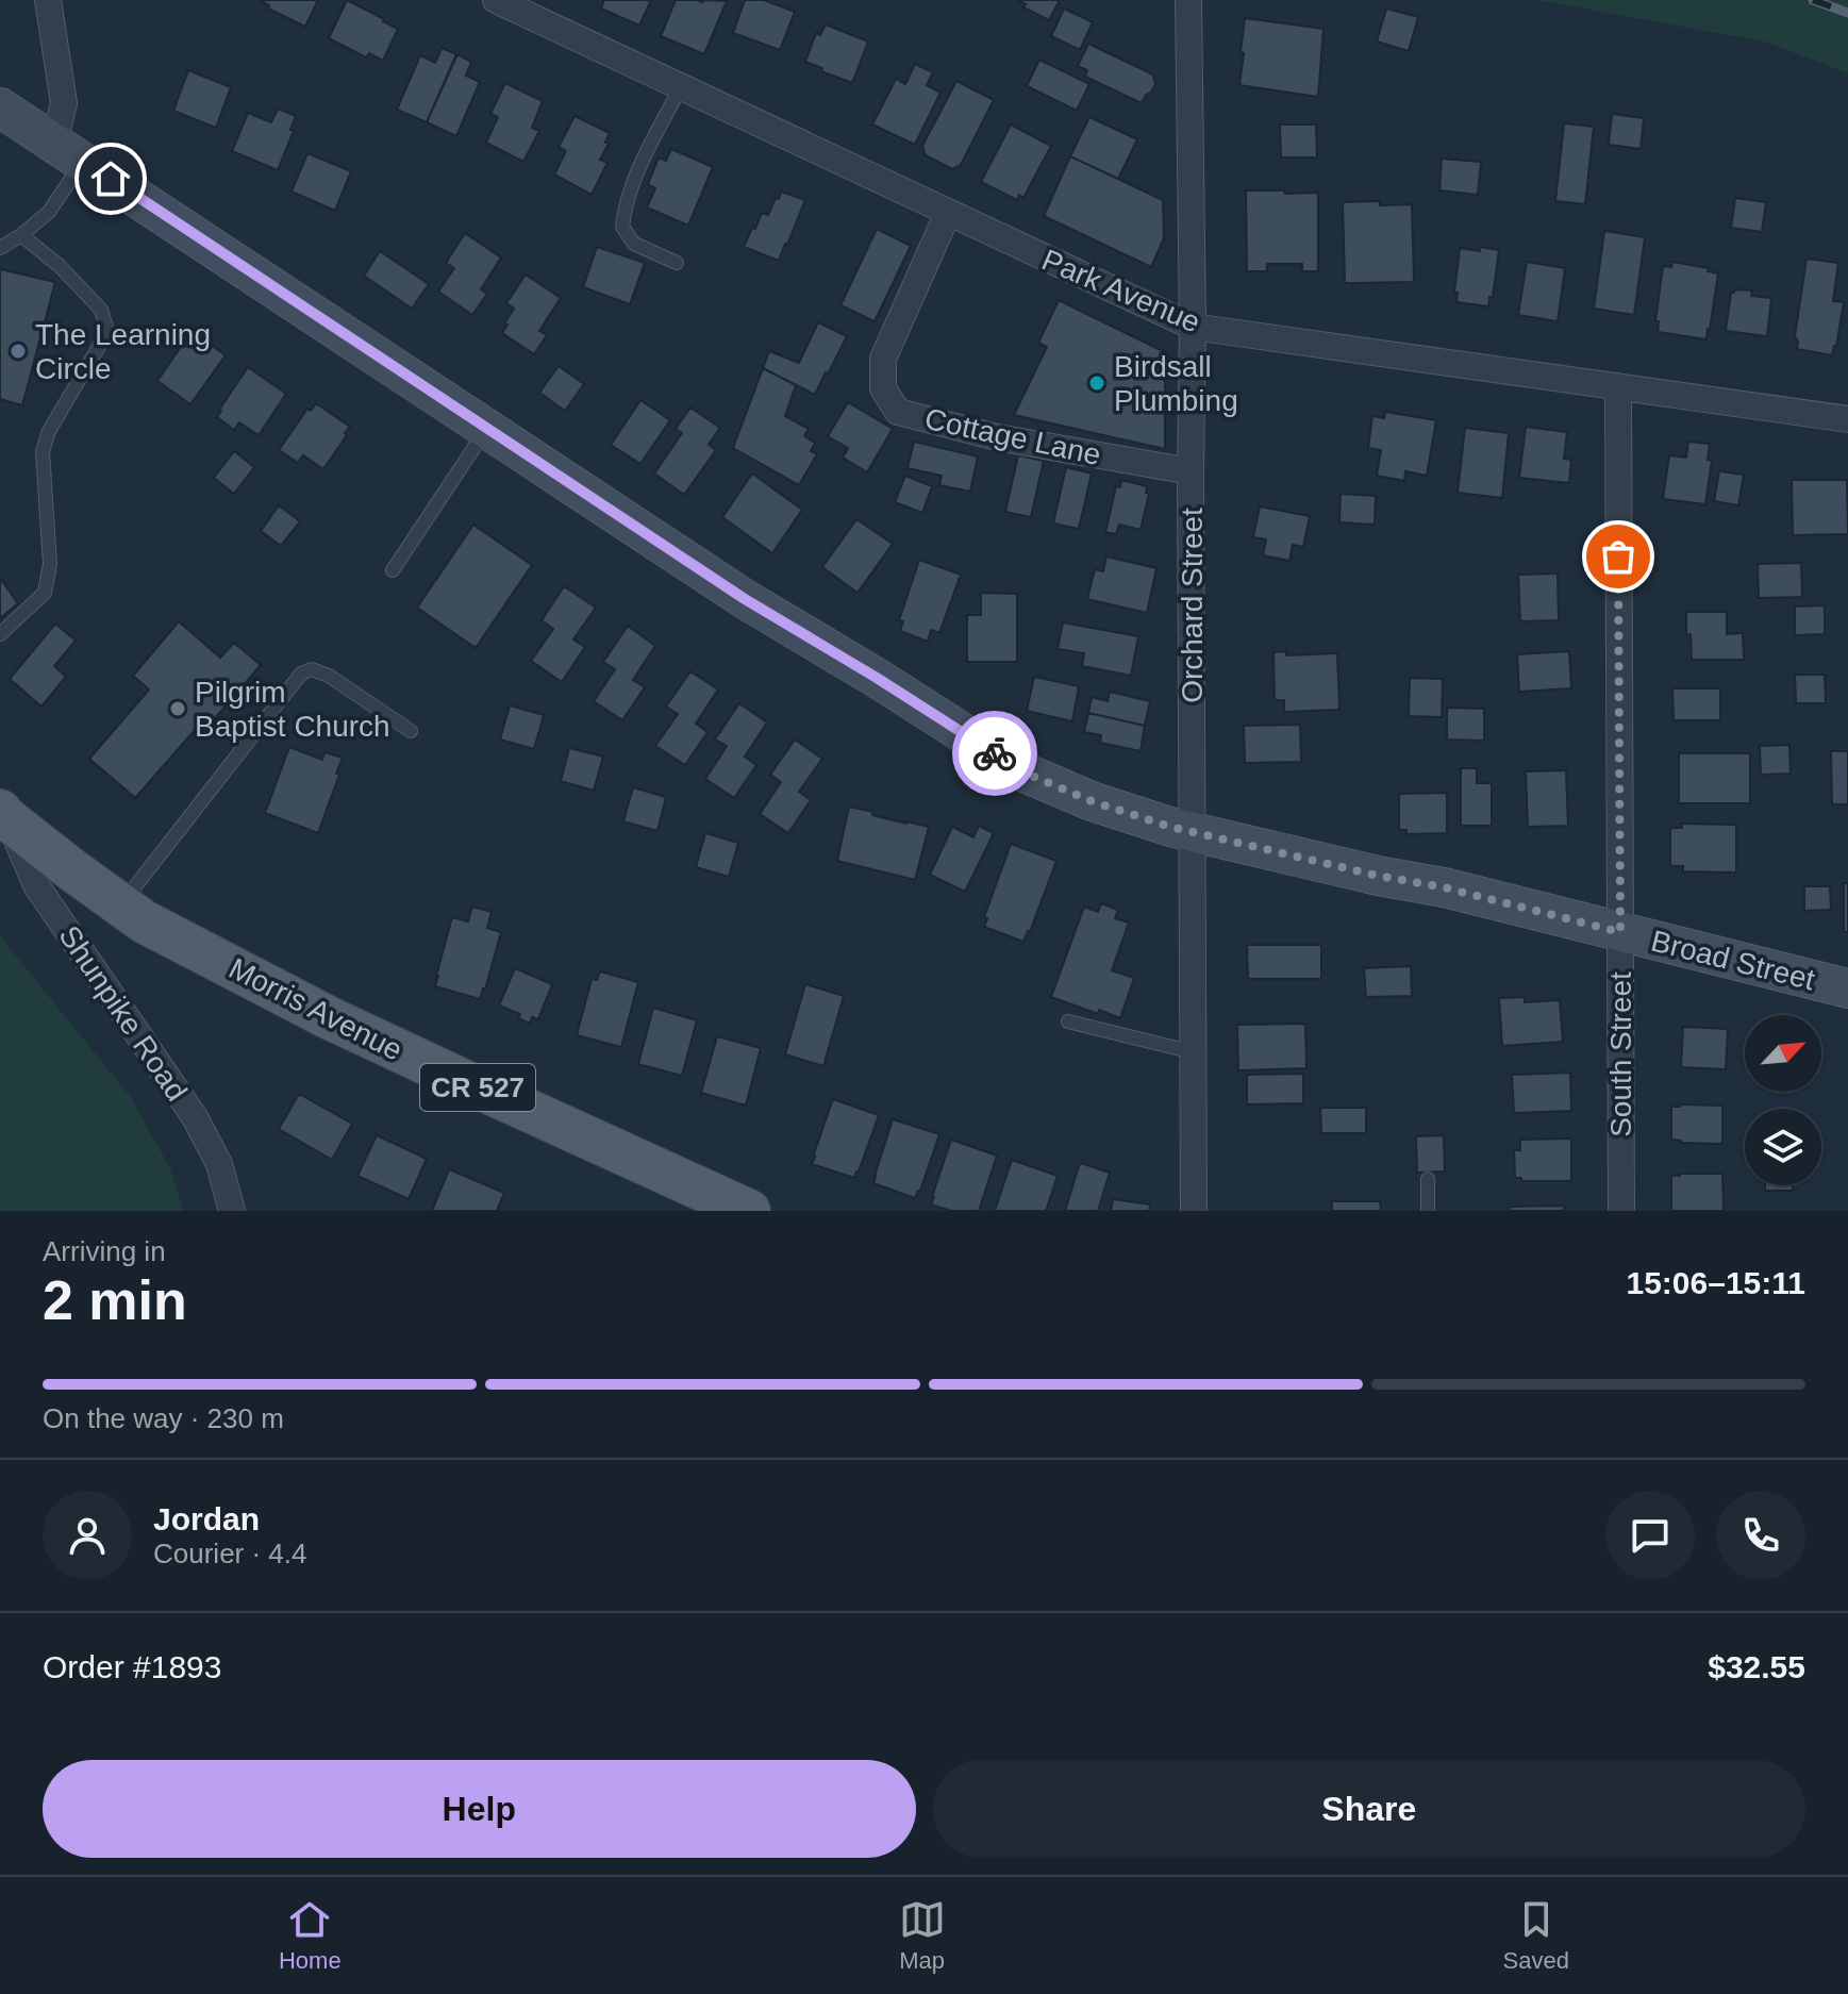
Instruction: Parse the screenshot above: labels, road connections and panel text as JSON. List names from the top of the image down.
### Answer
{
  "streets": {
    "main road": ["Broad Street", "Morris Avenue", "CR 527"],
    "street": [
      "Park Avenue",
      "Cottage Lane",
      "Orchard Street",
      "Shunpike Road",
      "South Street"
    ]
  },
  "crossings": [
    ["Park Avenue", "Cottage Lane"],
    ["Park Avenue", "Orchard Street"],
    ["Park Avenue", "South Street"],
    ["Cottage Lane", "Orchard Street"],
    ["Orchard Street", "Broad Street"],
    ["Broad Street", "South Street"],
    ["Morris Avenue", "Shunpike Road"]
  ],
  "places": ["The Learning Circle", "Birdsall Plumbing", "Pilgrim Baptist Church"],
  "north": "top right",
  "page": {
    "heading": ["2 min", "Arriving in", "15:06–15:11"],
    "panel": [
      "Jordan",
      "Courier · 4.4",
      "Order #1893",
      "$32.55"
    ],
    "bar": "On the way · 230 m",
    "buttons": ["Help", "Share"],
    "tabs": ["Home", "Map", "Saved"]
  }
}
